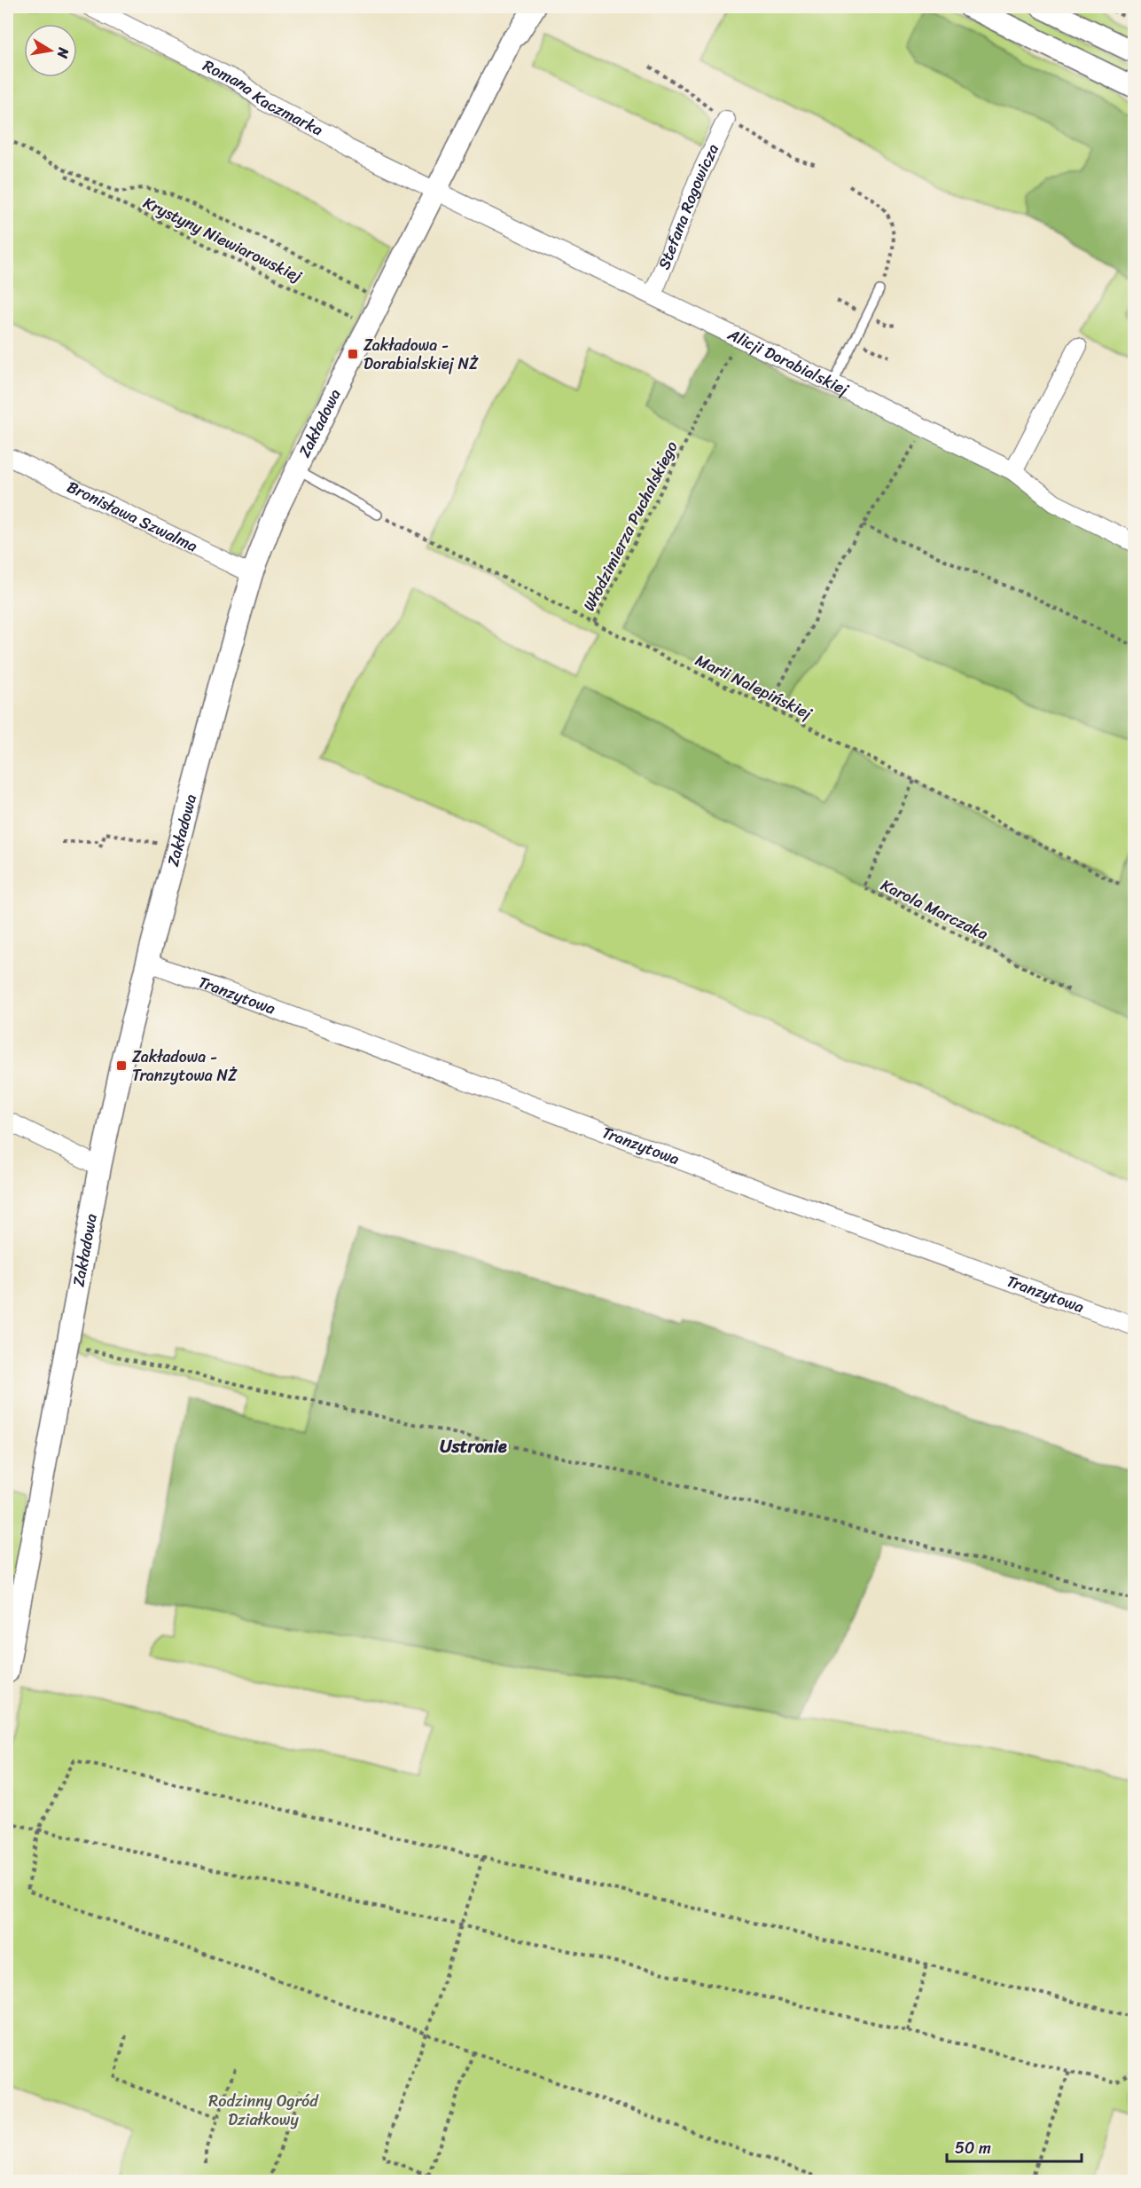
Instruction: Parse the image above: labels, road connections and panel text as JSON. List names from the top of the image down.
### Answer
{
  "streets": {
    "street": [
      "Romana Kaczmarka",
      "Stefana Rogowicza",
      "Alicji Dorabialskiej",
      "Zakładowa",
      "Bronisława Szwalma",
      "Tranzytowa"
    ],
    "path": [
      "Krystyny Niewiarowskiej",
      "Włodzimierza Puchalskiego",
      "Marii Nalepińskiej",
      "Karola Marczaka"
    ]
  },
  "crossings": [
    ["Romana Kaczmarka", "Alicji Dorabialskiej"],
    ["Romana Kaczmarka", "Zakładowa"],
    ["Stefana Rogowicza", "Alicji Dorabialskiej"],
    ["Krystyny Niewiarowskiej", "Zakładowa"],
    ["Alicji Dorabialskiej", "Zakładowa"],
    ["Alicji Dorabialskiej", "Włodzimierza Puchalskiego"],
    ["Zakładowa", "Bronisława Szwalma"],
    ["Zakładowa", "Tranzytowa"],
    ["Włodzimierza Puchalskiego", "Marii Nalepińskiej"],
    ["Marii Nalepińskiej", "Karola Marczaka"]
  ],
  "districts": ["Ustronie"],
  "parks": ["Rodzinny Ogród Działkowy"],
  "places": {
    "transit": ["Zakładowa - Dorabialskiej NŻ", "Zakładowa - Tranzytowa NŻ"]
  },
  "scale_bar": "50 m",
  "north": "right"
}
